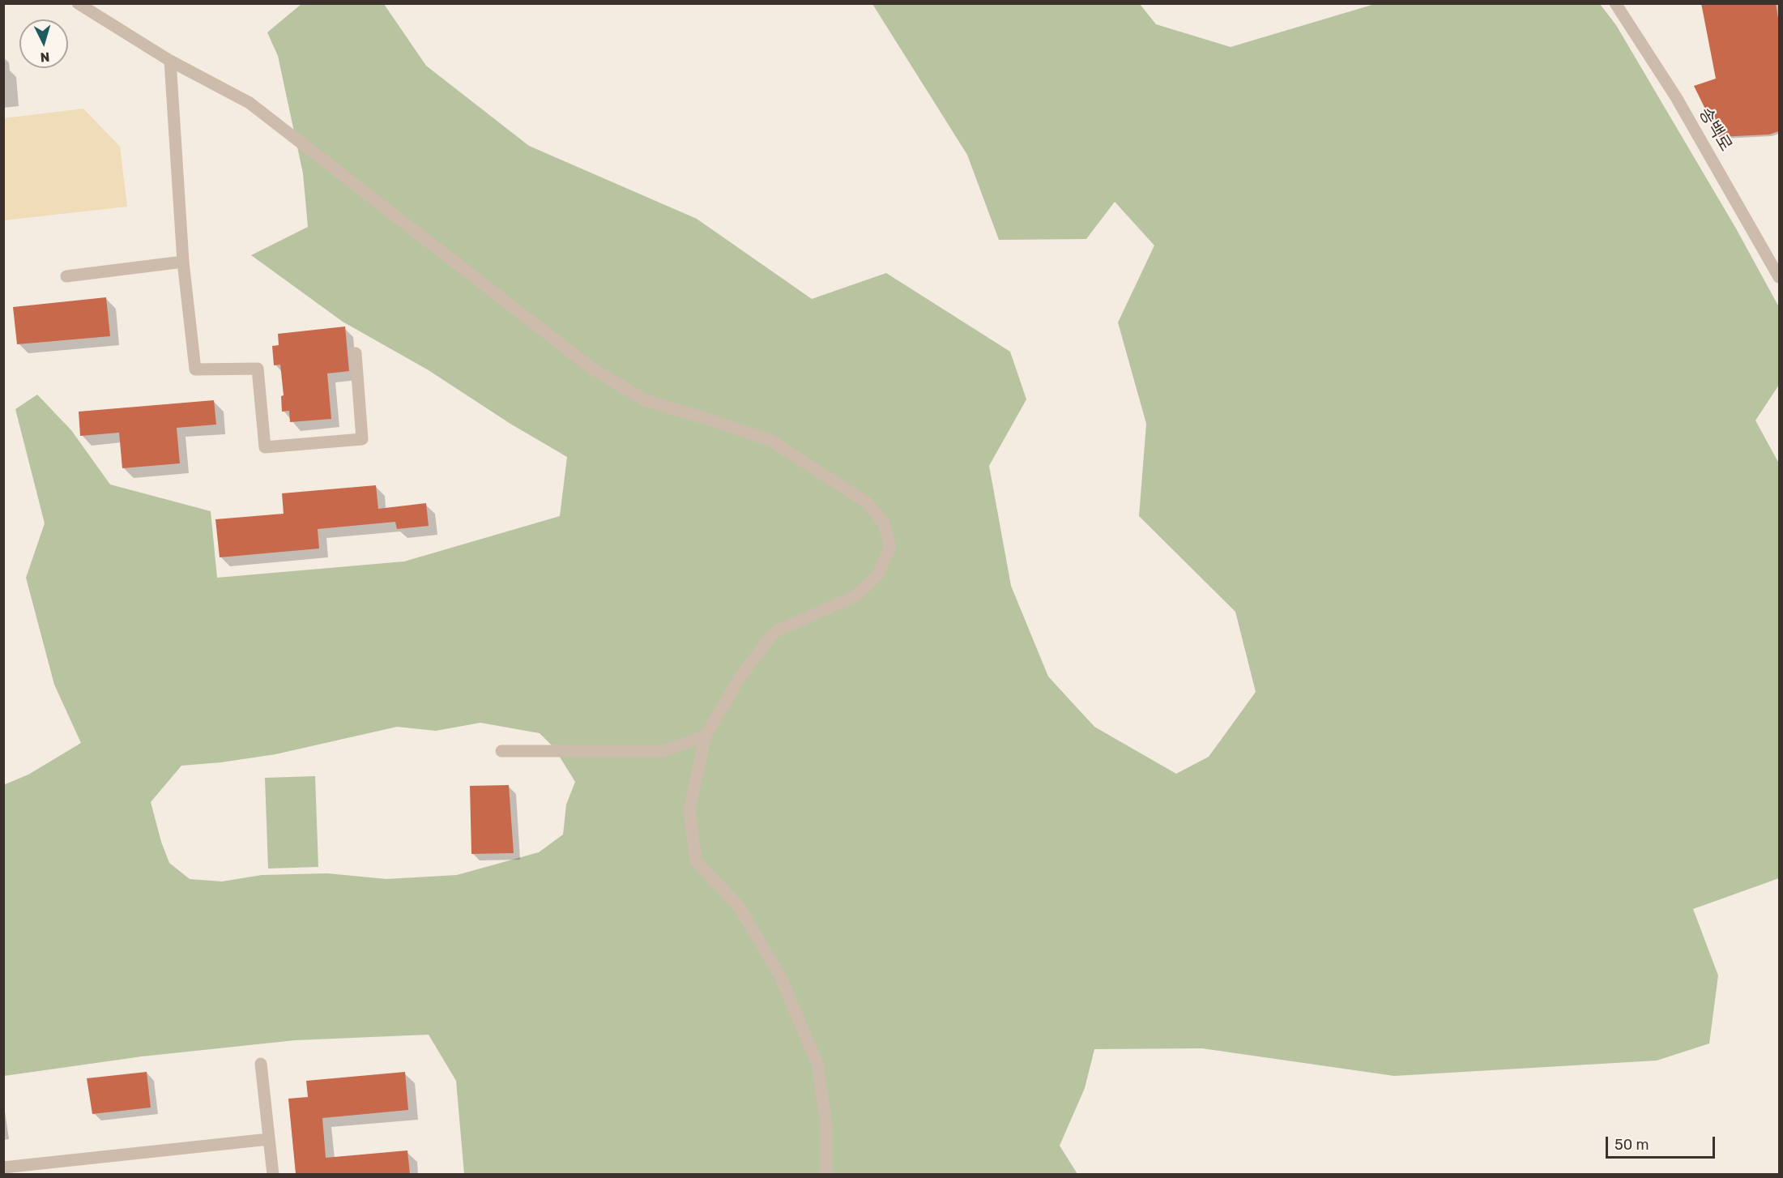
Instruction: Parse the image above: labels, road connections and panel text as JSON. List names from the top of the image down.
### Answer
{
  "streets": {
    "street": ["송백로"]
  },
  "scale_bar": "50 m",
  "north": "bottom"
}
